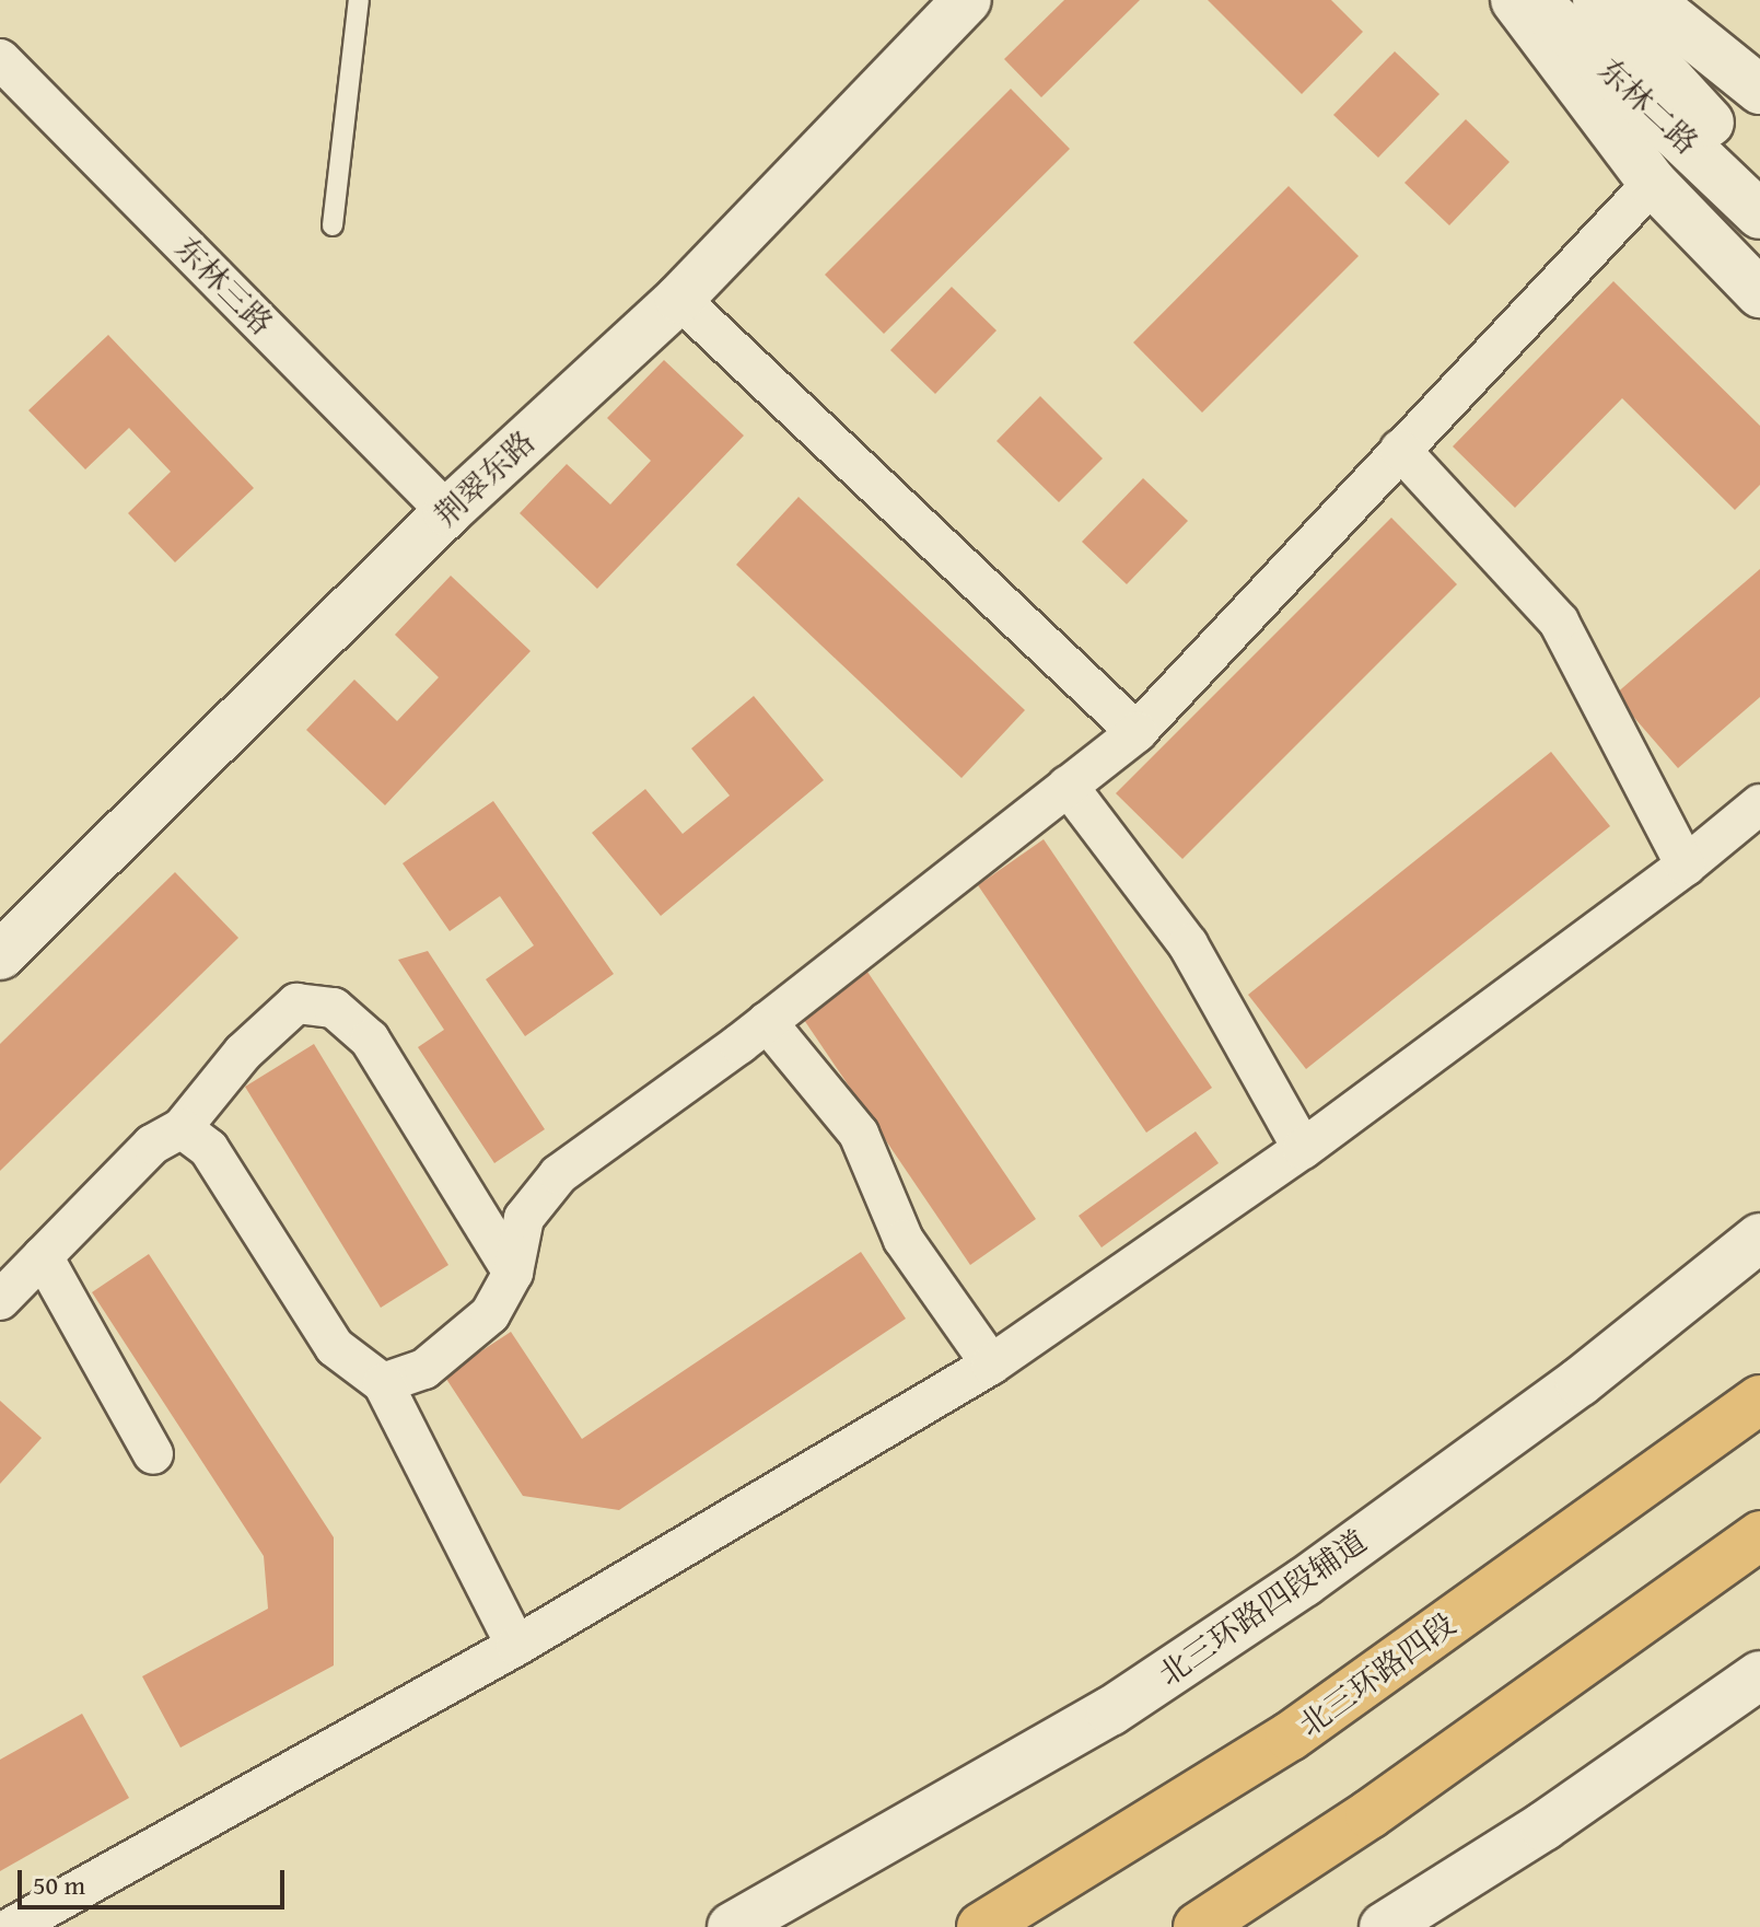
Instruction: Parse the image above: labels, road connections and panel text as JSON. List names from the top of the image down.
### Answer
{
  "streets": {
    "highway": ["北三环路四段"],
    "main road": ["东林二路", "荆翠东路", "北三环路四段辅道"],
    "street": ["东林三路"]
  },
  "crossings": [
    ["东林三路", "荆翠东路"]
  ],
  "scale_bar": "50 m"
}
